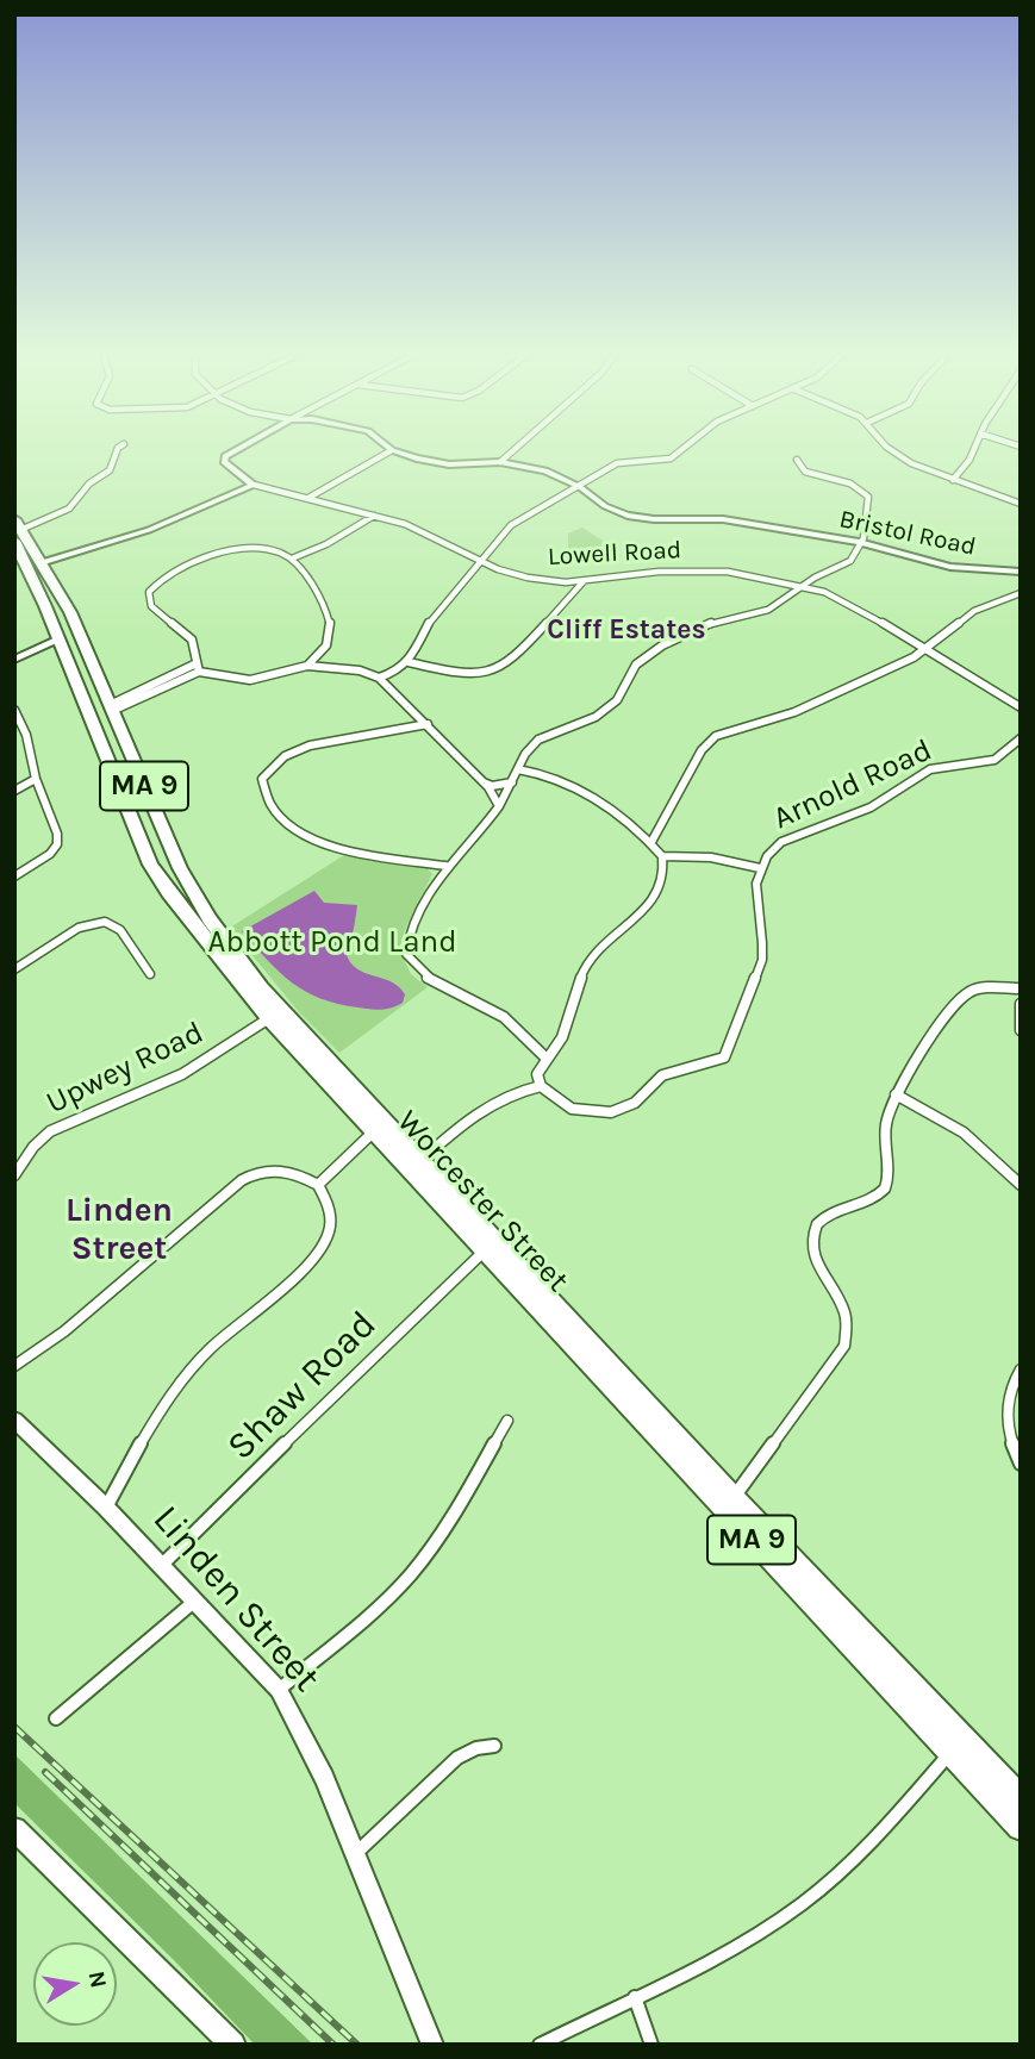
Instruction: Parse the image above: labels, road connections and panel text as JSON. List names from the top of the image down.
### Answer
{
  "streets": {
    "highway": ["MA 9", "Worcester Street"],
    "street": [
      "Bristol Road",
      "Lowell Road",
      "Arnold Road",
      "Upwey Road",
      "Shaw Road",
      "Linden Street"
    ]
  },
  "crossings": [
    ["Upwey Road", "Worcester Street"],
    ["Worcester Street", "Shaw Road"],
    ["Shaw Road", "Linden Street"]
  ],
  "districts": ["Cliff Estates", "Linden Street"],
  "parks": ["Abbott Pond Land"],
  "north": "right"
}
